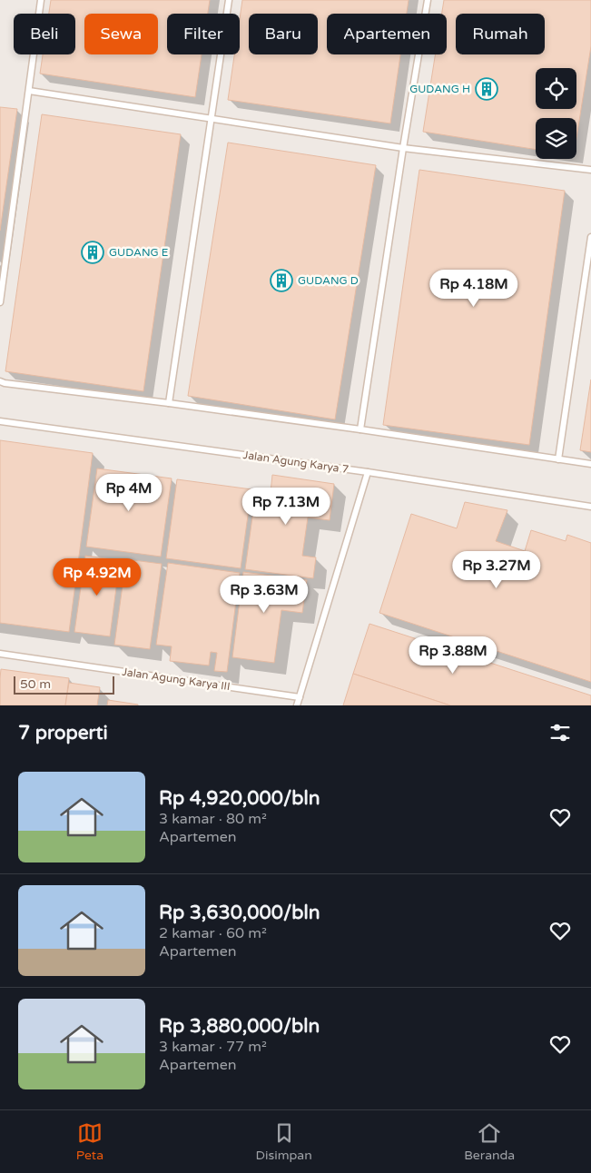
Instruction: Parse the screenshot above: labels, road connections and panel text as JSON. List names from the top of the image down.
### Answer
{
  "streets": {
    "lane": ["Jalan Agung Karya 7", "Jalan Agung Karya III"]
  },
  "places": {
    "building": ["GUDANG H", "GUDANG E", "GUDANG D"]
  },
  "scale_bar": "50 m",
  "page": {
    "chip": [
      "Beli",
      "Sewa",
      "Filter",
      "Baru",
      "Apartemen",
      "Rumah"
    ],
    "price": [
      "Rp 4.18M",
      "Rp 4M",
      "Rp 7.13M",
      "Rp 3.27M",
      "Rp 4.92M",
      "Rp 3.63M",
      "Rp 3.88M"
    ],
    "scale": "50 m",
    "heading": "7 properti",
    "list": [
      {
        "name": "Rp 4,920,000/bln",
        "note": "3 kamar · 80 m² · Apartemen"
      },
      {
        "name": "Rp 3,630,000/bln",
        "note": "2 kamar · 60 m² · Apartemen"
      },
      {
        "name": "Rp 3,880,000/bln",
        "note": "3 kamar · 77 m² · Apartemen"
      }
    ],
    "tabs": ["Peta", "Disimpan", "Beranda"]
  }
}
